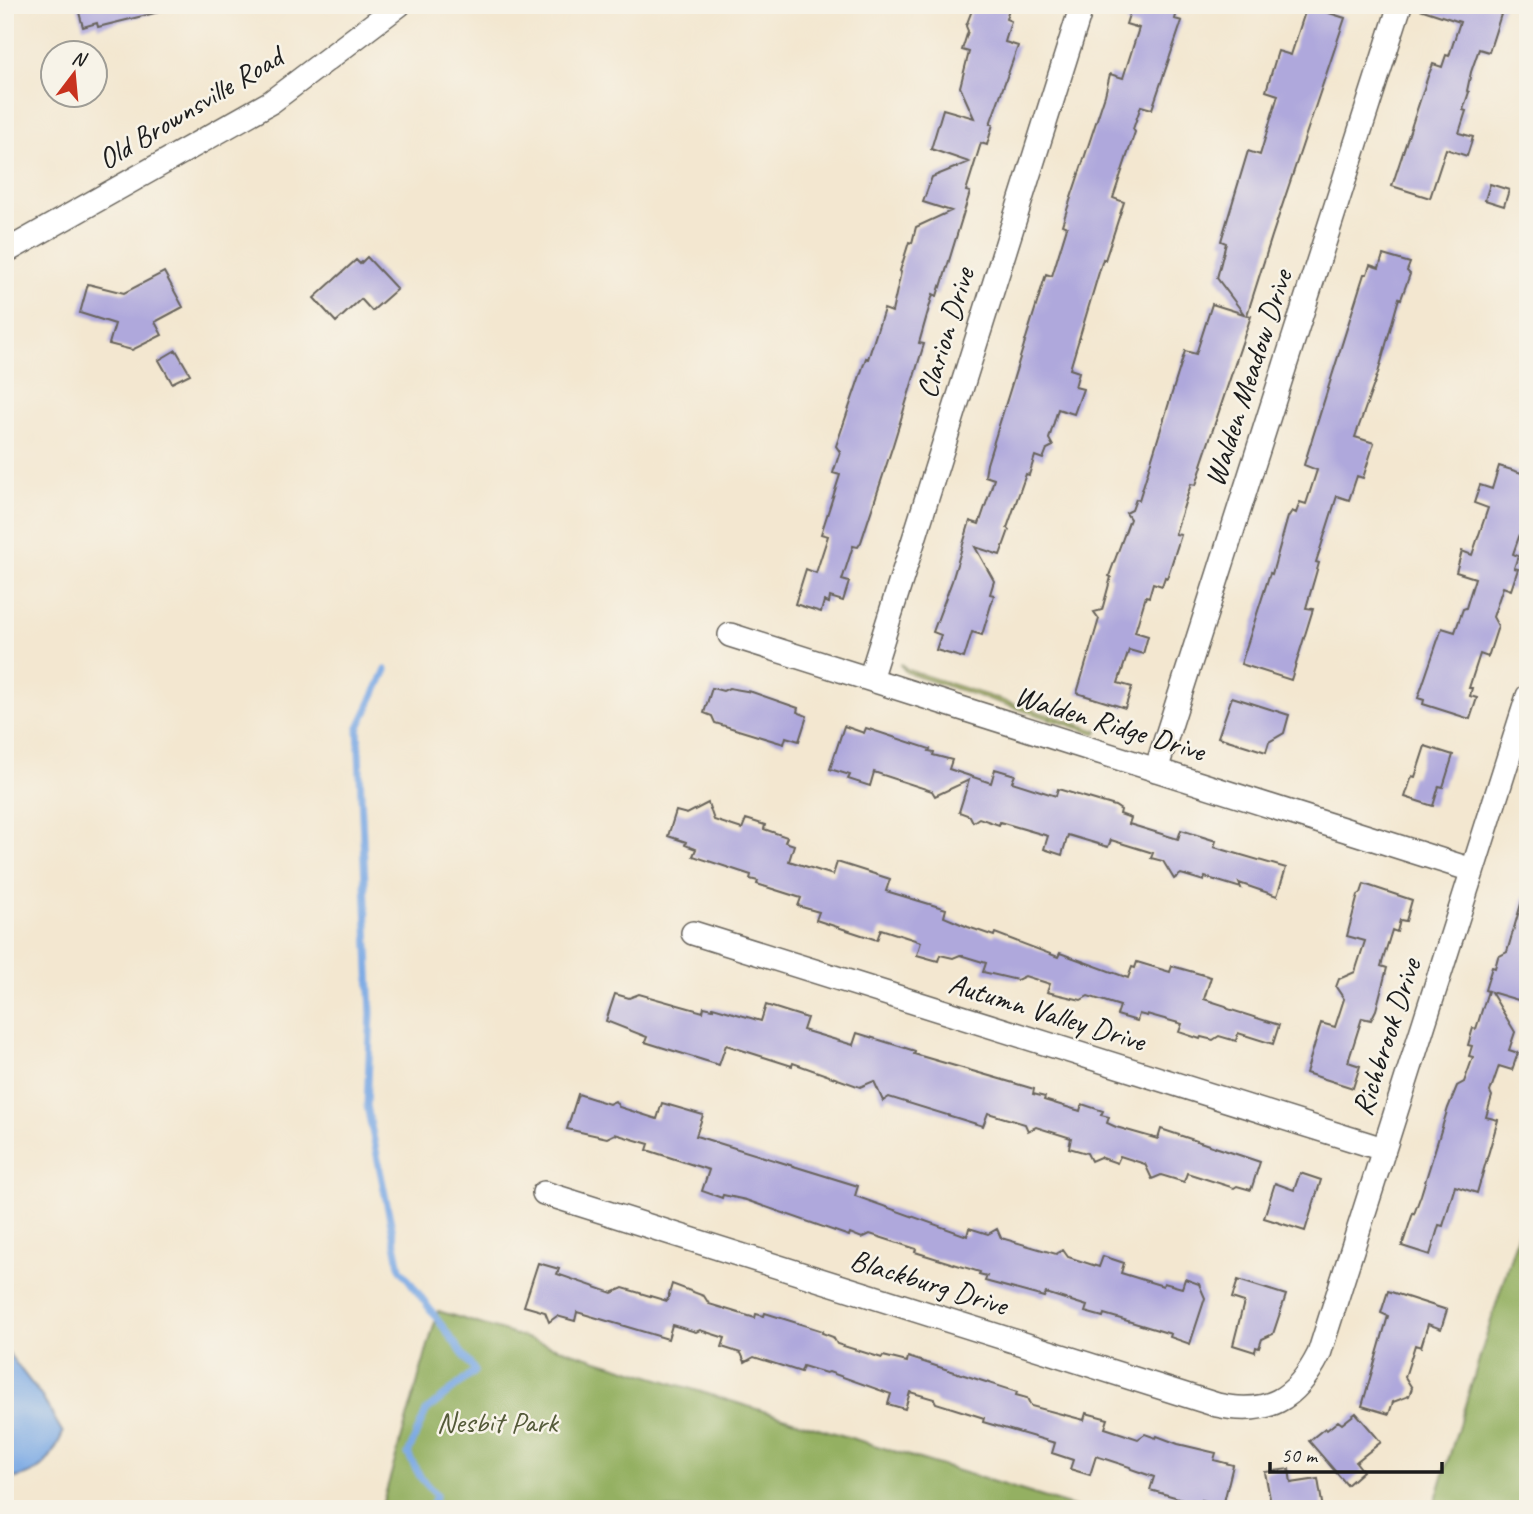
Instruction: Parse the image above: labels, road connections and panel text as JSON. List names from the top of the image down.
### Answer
{
  "streets": {
    "street": [
      "Old Brownsville Road",
      "Clarion Drive",
      "Walden Meadow Drive",
      "Walden Ridge Drive",
      "Autumn Valley Drive",
      "Richbrook Drive",
      "Blackburg Drive"
    ]
  },
  "crossings": [
    ["Clarion Drive", "Walden Ridge Drive"],
    ["Walden Meadow Drive", "Walden Ridge Drive"],
    ["Walden Ridge Drive", "Richbrook Drive"],
    ["Autumn Valley Drive", "Richbrook Drive"],
    ["Richbrook Drive", "Blackburg Drive"]
  ],
  "parks": ["Nesbit Park"],
  "scale_bar": "50 m",
  "north": "top"
}
